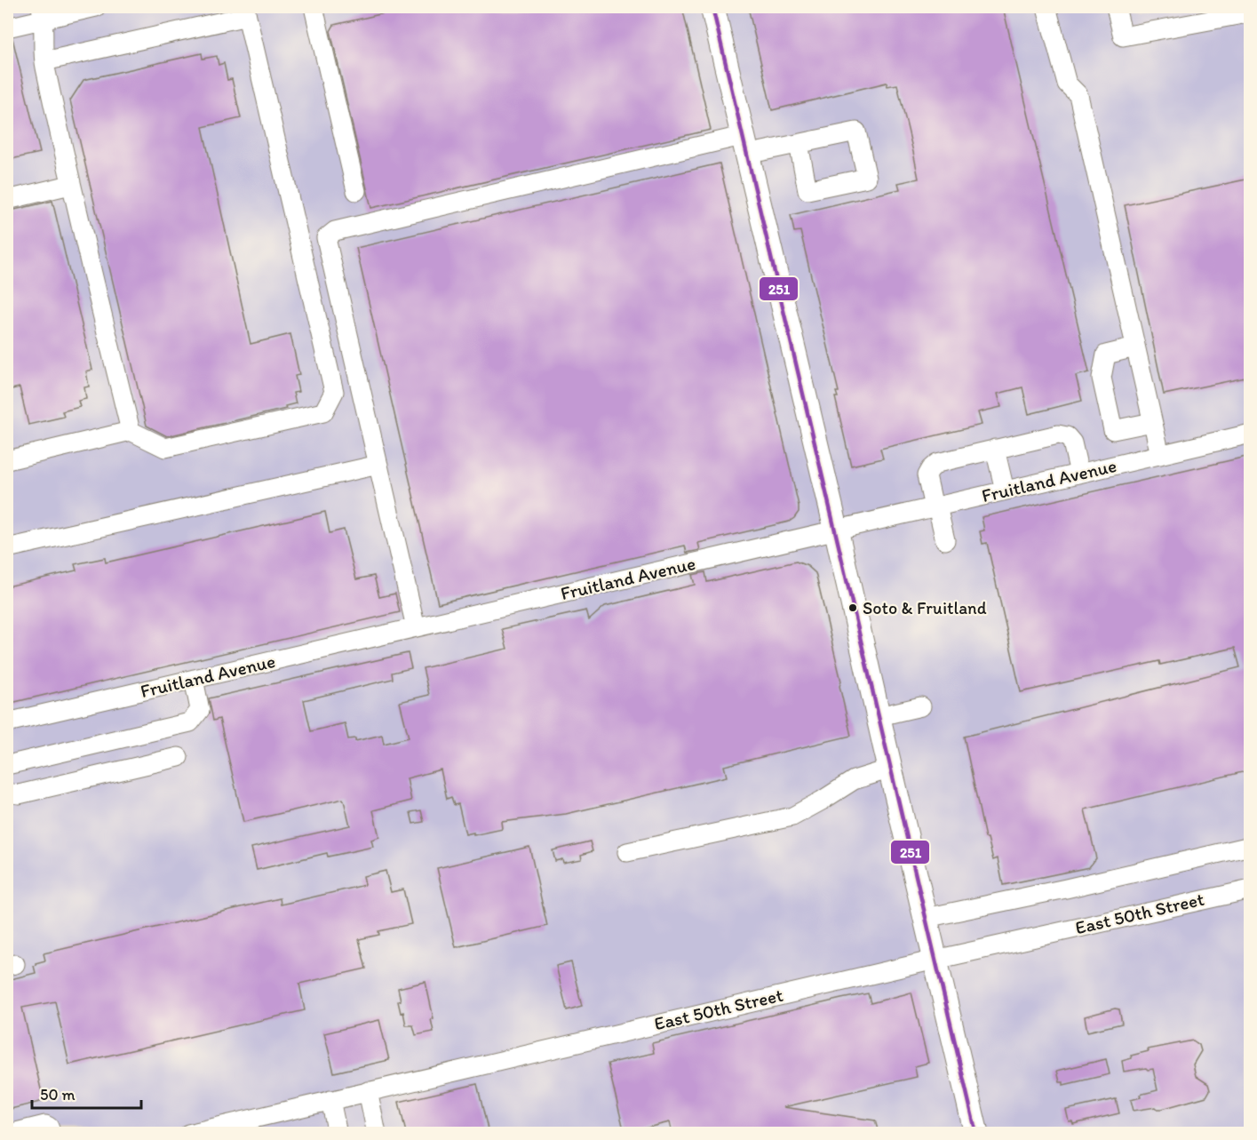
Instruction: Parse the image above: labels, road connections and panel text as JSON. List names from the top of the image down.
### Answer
{
  "streets": {
    "street": ["Fruitland Avenue", "East 50th Street"]
  },
  "places": ["Soto & Fruitland"],
  "lines": ["transit line 251"],
  "scale_bar": "50 m"
}
